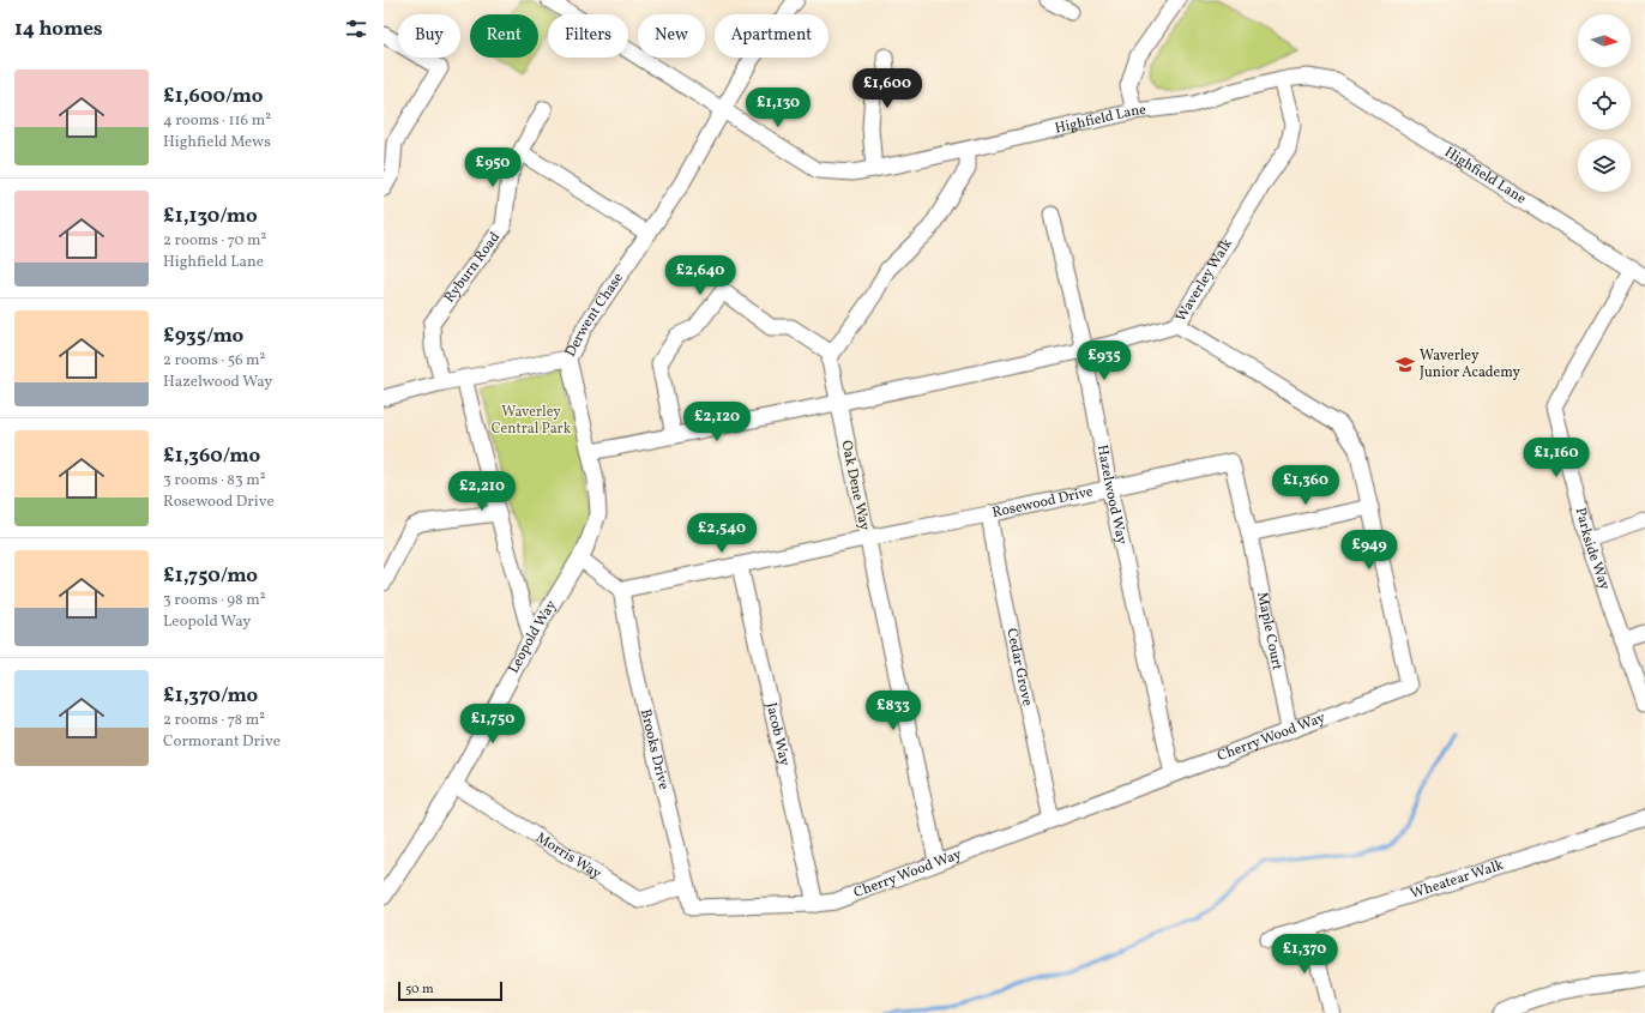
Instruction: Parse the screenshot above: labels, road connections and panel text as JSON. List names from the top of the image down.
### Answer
{
  "streets": {
    "street": [
      "Highfield Lane",
      "Ryburn Road",
      "Waverley Walk",
      "Derwent Chase",
      "Oak Dene Way",
      "Hazelwood Way",
      "Rosewood Drive",
      "Parkside Way",
      "Maple Court",
      "Leopold Way",
      "Cedar Grove",
      "Jacob Way",
      "Cherry Wood Way",
      "Brooks Drive",
      "Morris Way",
      "Wheatear Walk"
    ]
  },
  "crossings": [
    ["Highfield Lane", "Waverley Walk"],
    ["Highfield Lane", "Derwent Chase"],
    ["Highfield Lane", "Parkside Way"],
    ["Ryburn Road", "Derwent Chase"],
    ["Waverley Walk", "Oak Dene Way"],
    ["Waverley Walk", "Hazelwood Way"],
    ["Waverley Walk", "Leopold Way"],
    ["Waverley Walk", "Cherry Wood Way"],
    ["Derwent Chase", "Leopold Way"],
    ["Oak Dene Way", "Rosewood Drive"],
    ["Oak Dene Way", "Cherry Wood Way"],
    ["Hazelwood Way", "Rosewood Drive"],
    ["Hazelwood Way", "Cherry Wood Way"],
    ["Rosewood Drive", "Maple Court"],
    ["Rosewood Drive", "Cedar Grove"],
    ["Rosewood Drive", "Jacob Way"],
    ["Rosewood Drive", "Brooks Drive"],
    ["Maple Court", "Cherry Wood Way"],
    ["Leopold Way", "Morris Way"],
    ["Cedar Grove", "Cherry Wood Way"],
    ["Jacob Way", "Cherry Wood Way"],
    ["Cherry Wood Way", "Brooks Drive"],
    ["Brooks Drive", "Morris Way"]
  ],
  "parks": ["Waverley Central Park"],
  "places": {
    "school or university": ["Waverley Junior Academy"]
  },
  "scale_bar": "50 m",
  "north": "right",
  "page": {
    "heading": "14 homes",
    "chip": [
      "Buy",
      "Rent",
      "Filters",
      "New",
      "Apartment"
    ],
    "list": [
      {
        "name": "£1,600/mo",
        "note": "4 rooms · 116 m² · Highfield Mews"
      },
      {
        "name": "£1,130/mo",
        "note": "2 rooms · 70 m² · Highfield Lane"
      },
      {
        "name": "£935/mo",
        "note": "2 rooms · 56 m² · Hazelwood Way"
      },
      {
        "name": "£1,360/mo",
        "note": "3 rooms · 83 m² · Rosewood Drive"
      },
      {
        "name": "£1,750/mo",
        "note": "3 rooms · 98 m² · Leopold Way"
      },
      {
        "name": "£1,370/mo",
        "note": "2 rooms · 78 m² · Cormorant Drive"
      }
    ],
    "price": [
      "£1,600",
      "£1,130",
      "£950",
      "£2,640",
      "£935",
      "£2,120",
      "£1,160",
      "£1,360",
      "£2,210",
      "£2,540",
      "£949",
      "£833",
      "£1,750",
      "£1,370"
    ],
    "scale": "50 m"
  }
}
